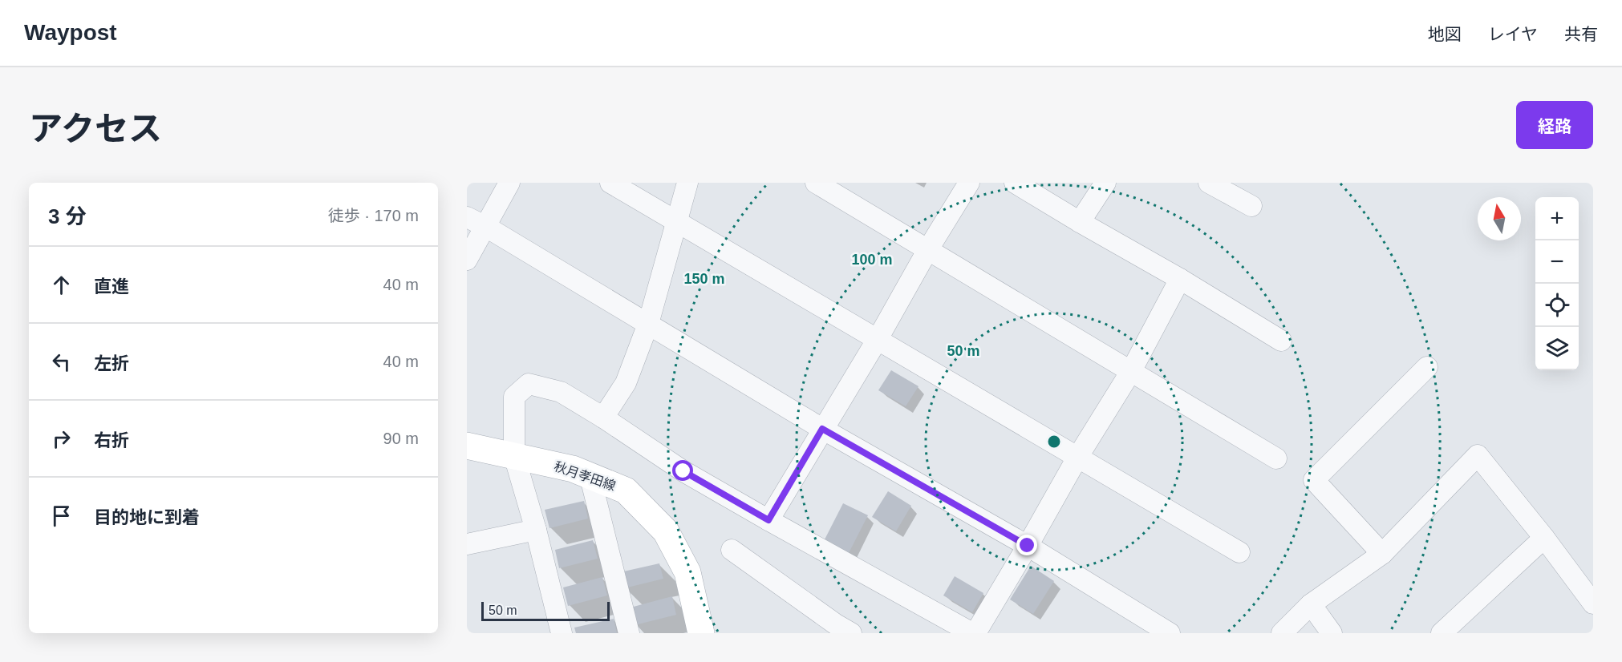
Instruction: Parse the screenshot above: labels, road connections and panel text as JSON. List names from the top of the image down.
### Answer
{
  "streets": {
    "street": ["秋月孝田線"]
  },
  "scale_bar": "50 m",
  "north": "top",
  "page": {
    "header": "Waypost",
    "nav": ["地図", "レイヤ", "共有"],
    "title": "アクセス",
    "buttons": "経路",
    "heading": ["3 分", "徒歩 · 170 m"],
    "map_buttons": ["+", "−"],
    "list": [
      ["直進", "40 m"],
      ["左折", "40 m"],
      ["右折", "90 m"],
      "目的地に到着"
    ],
    "scale": "50 m"
  },
  "rings": ["100 m", "150 m", "50 m"]
}
